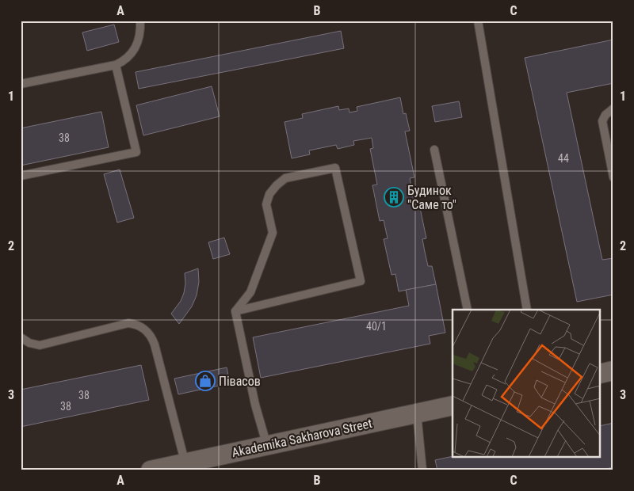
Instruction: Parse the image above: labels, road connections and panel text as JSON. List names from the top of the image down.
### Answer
{
  "streets": {
    "street": ["Akademika Sakharova Street"]
  },
  "places": {
    "building": ["Будинок \"Саме то\""],
    "shop": ["Півасов"]
  },
  "house_numbers": [
    "38",
    "44",
    "40/1",
    "38",
    "38"
  ],
  "grid": {
    "columns": ["A", "B", "C"],
    "rows": ["1", "2", "3"]
  }
}
